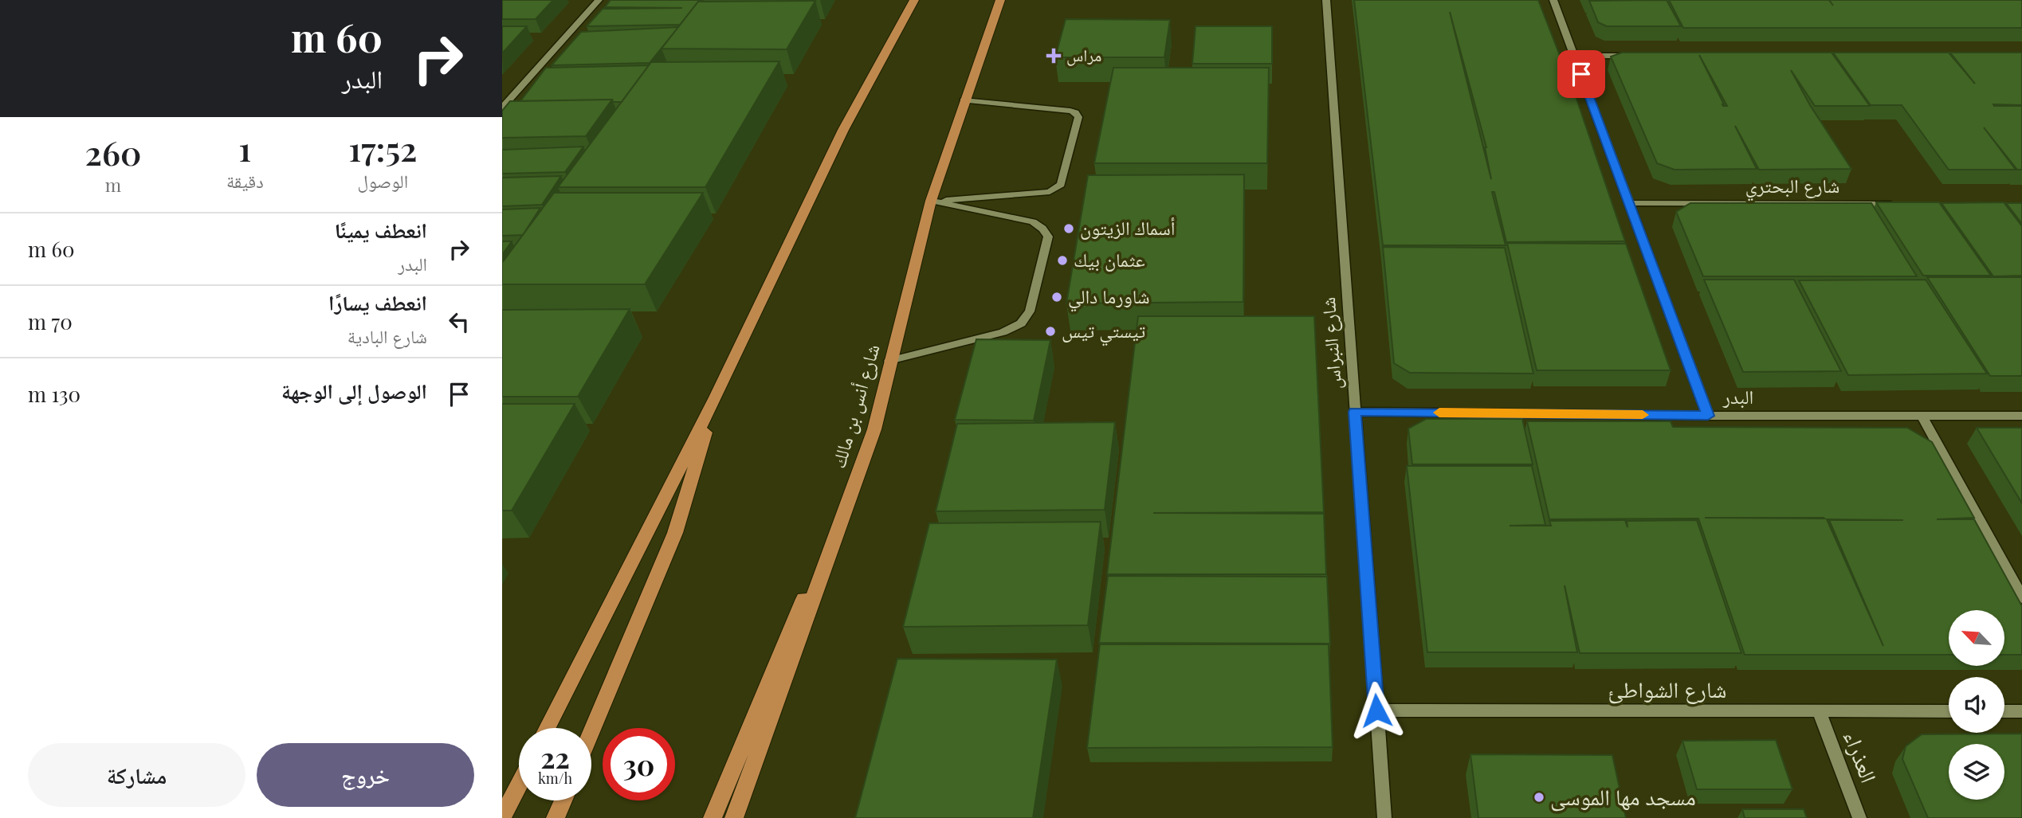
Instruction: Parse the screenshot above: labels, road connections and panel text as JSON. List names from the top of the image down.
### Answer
{
  "streets": {
    "main road": ["شارع أنس بن مالك"],
    "street": [
      "شارع البحتري",
      "شارع النبراس",
      "البدر",
      "شارع الشواطئ",
      "العذراء"
    ]
  },
  "crossings": [
    ["شارع النبراس", "البدر"],
    ["شارع النبراس", "شارع الشواطئ"],
    ["شارع الشواطئ", "العذراء"]
  ],
  "places": {
    "health": ["مراس"],
    "other": [
      "أسماك الزيتون",
      "عثمان بيك",
      "شاورما دالي",
      "تيستي تيس",
      "مسجد مها الموسى"
    ]
  },
  "north": "top left",
  "page": {
    "turn": ["60 m", "البدر"],
    "eta": [
      "17:52",
      "الوصول",
      "1",
      "دقيقة",
      "260",
      "m"
    ],
    "list": [
      {
        "name": "انعطف يمينًا",
        "note": "البدر",
        "value": "60 m"
      },
      {
        "name": "انعطف يسارًا",
        "note": "شارع البادية",
        "value": "70 m"
      },
      {
        "name": "الوصول إلى الوجهة",
        "value": "130 m"
      }
    ],
    "speed": "22 km/h",
    "limit": "30",
    "buttons": ["خروج", "مشاركة"]
  }
}
